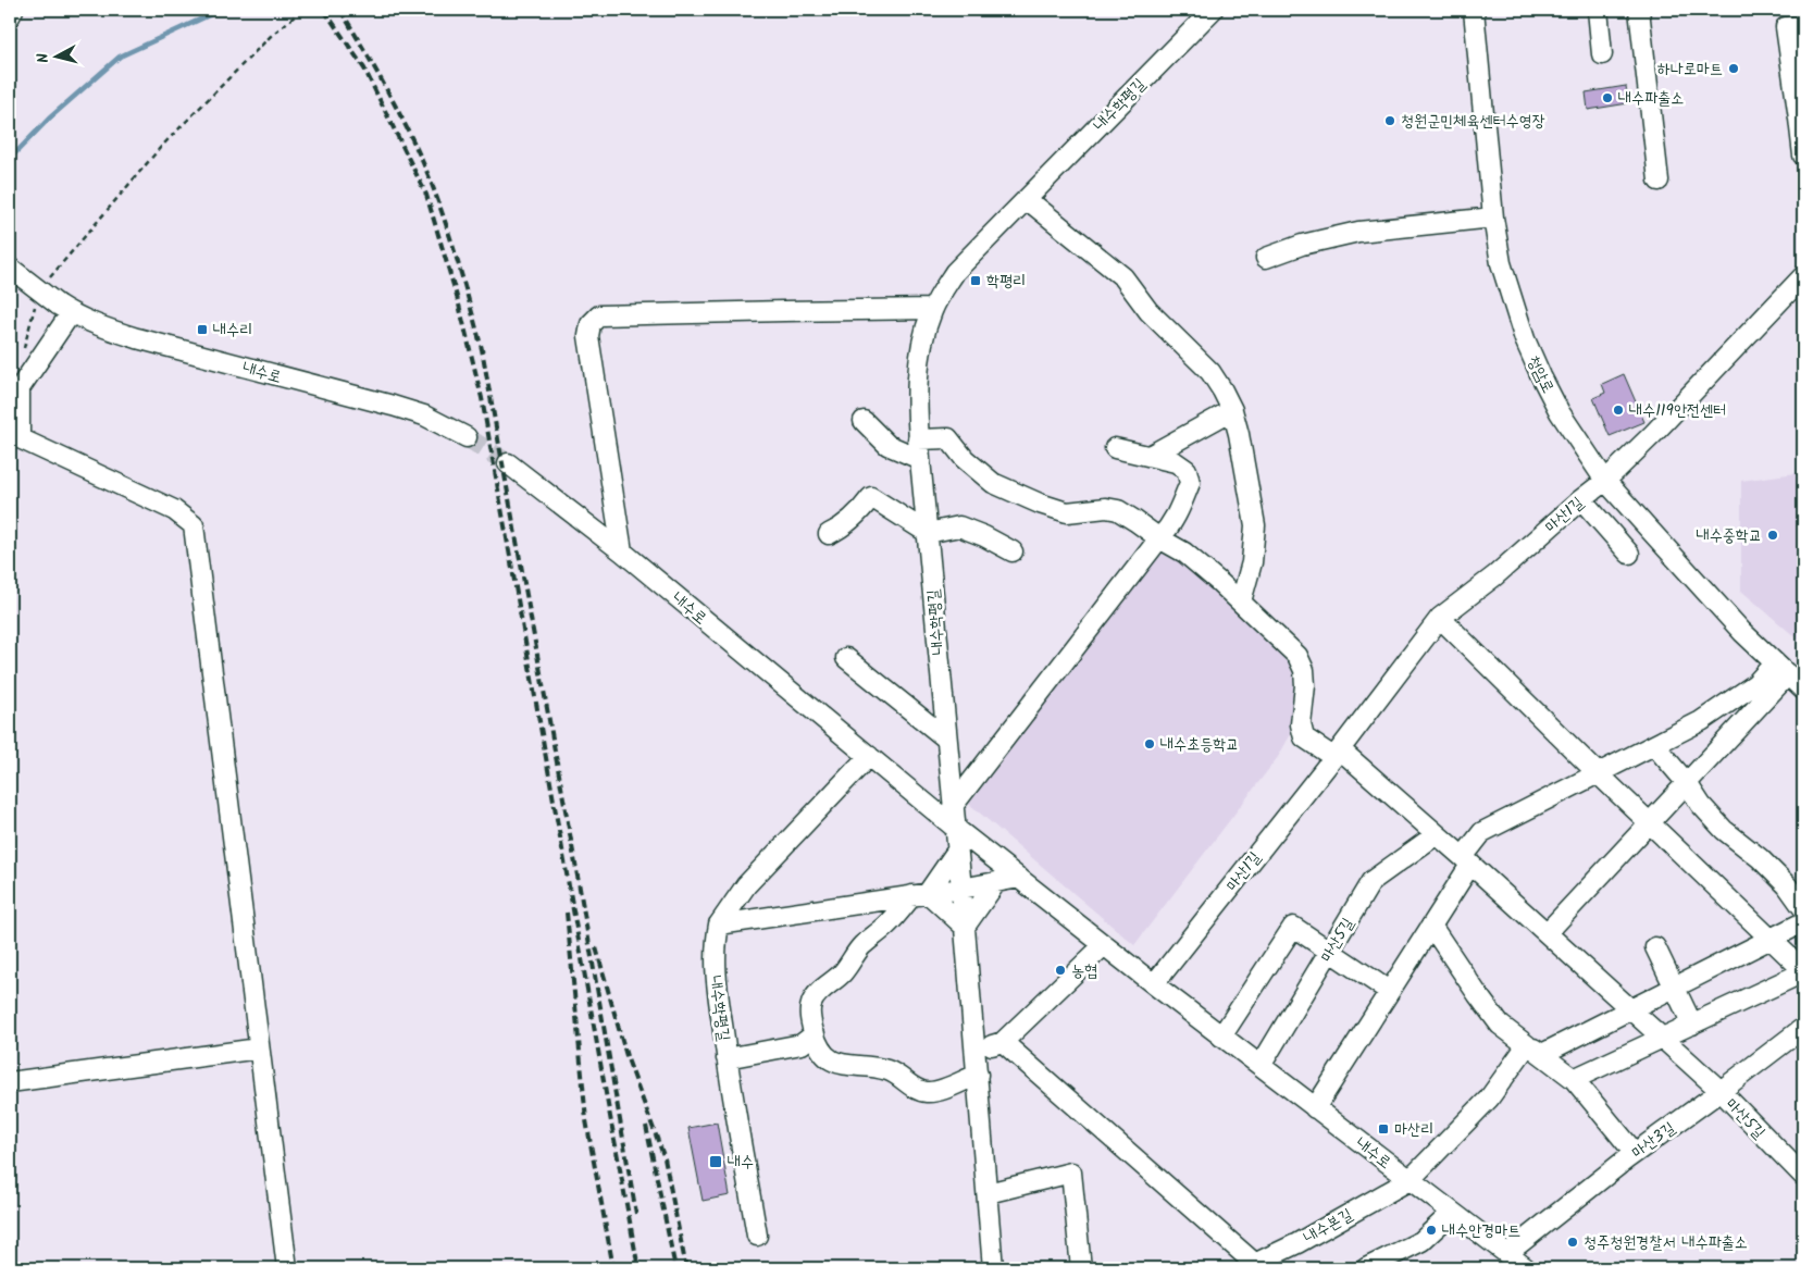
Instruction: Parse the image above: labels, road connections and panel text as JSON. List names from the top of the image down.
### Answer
{
  "streets": {
    "street": [
      "내수학평길",
      "내수로",
      "청암로",
      "마산1길",
      "마산5길",
      "마산3길",
      "내수본길"
    ]
  },
  "crossings": [
    ["내수학평길", "내수로"],
    ["내수로", "마산1길"],
    ["내수로", "마산5길"],
    ["내수로", "마산3길"],
    ["내수로", "내수본길"],
    ["청암로", "마산1길"],
    ["마산1길", "마산5길"],
    ["마산5길", "마산3길"]
  ],
  "places": {
    "other": [
      "하나로마트",
      "내수파출소",
      "청원군민체육센터수영장",
      "내수119안전센터",
      "내수중학교",
      "내수초등학교",
      "농협",
      "내수안경마트",
      "청주청원경찰서 내수파출소"
    ],
    "transit": [
      "학평리",
      "내수리",
      "마산리",
      "내수"
    ]
  },
  "north": "left"
}
